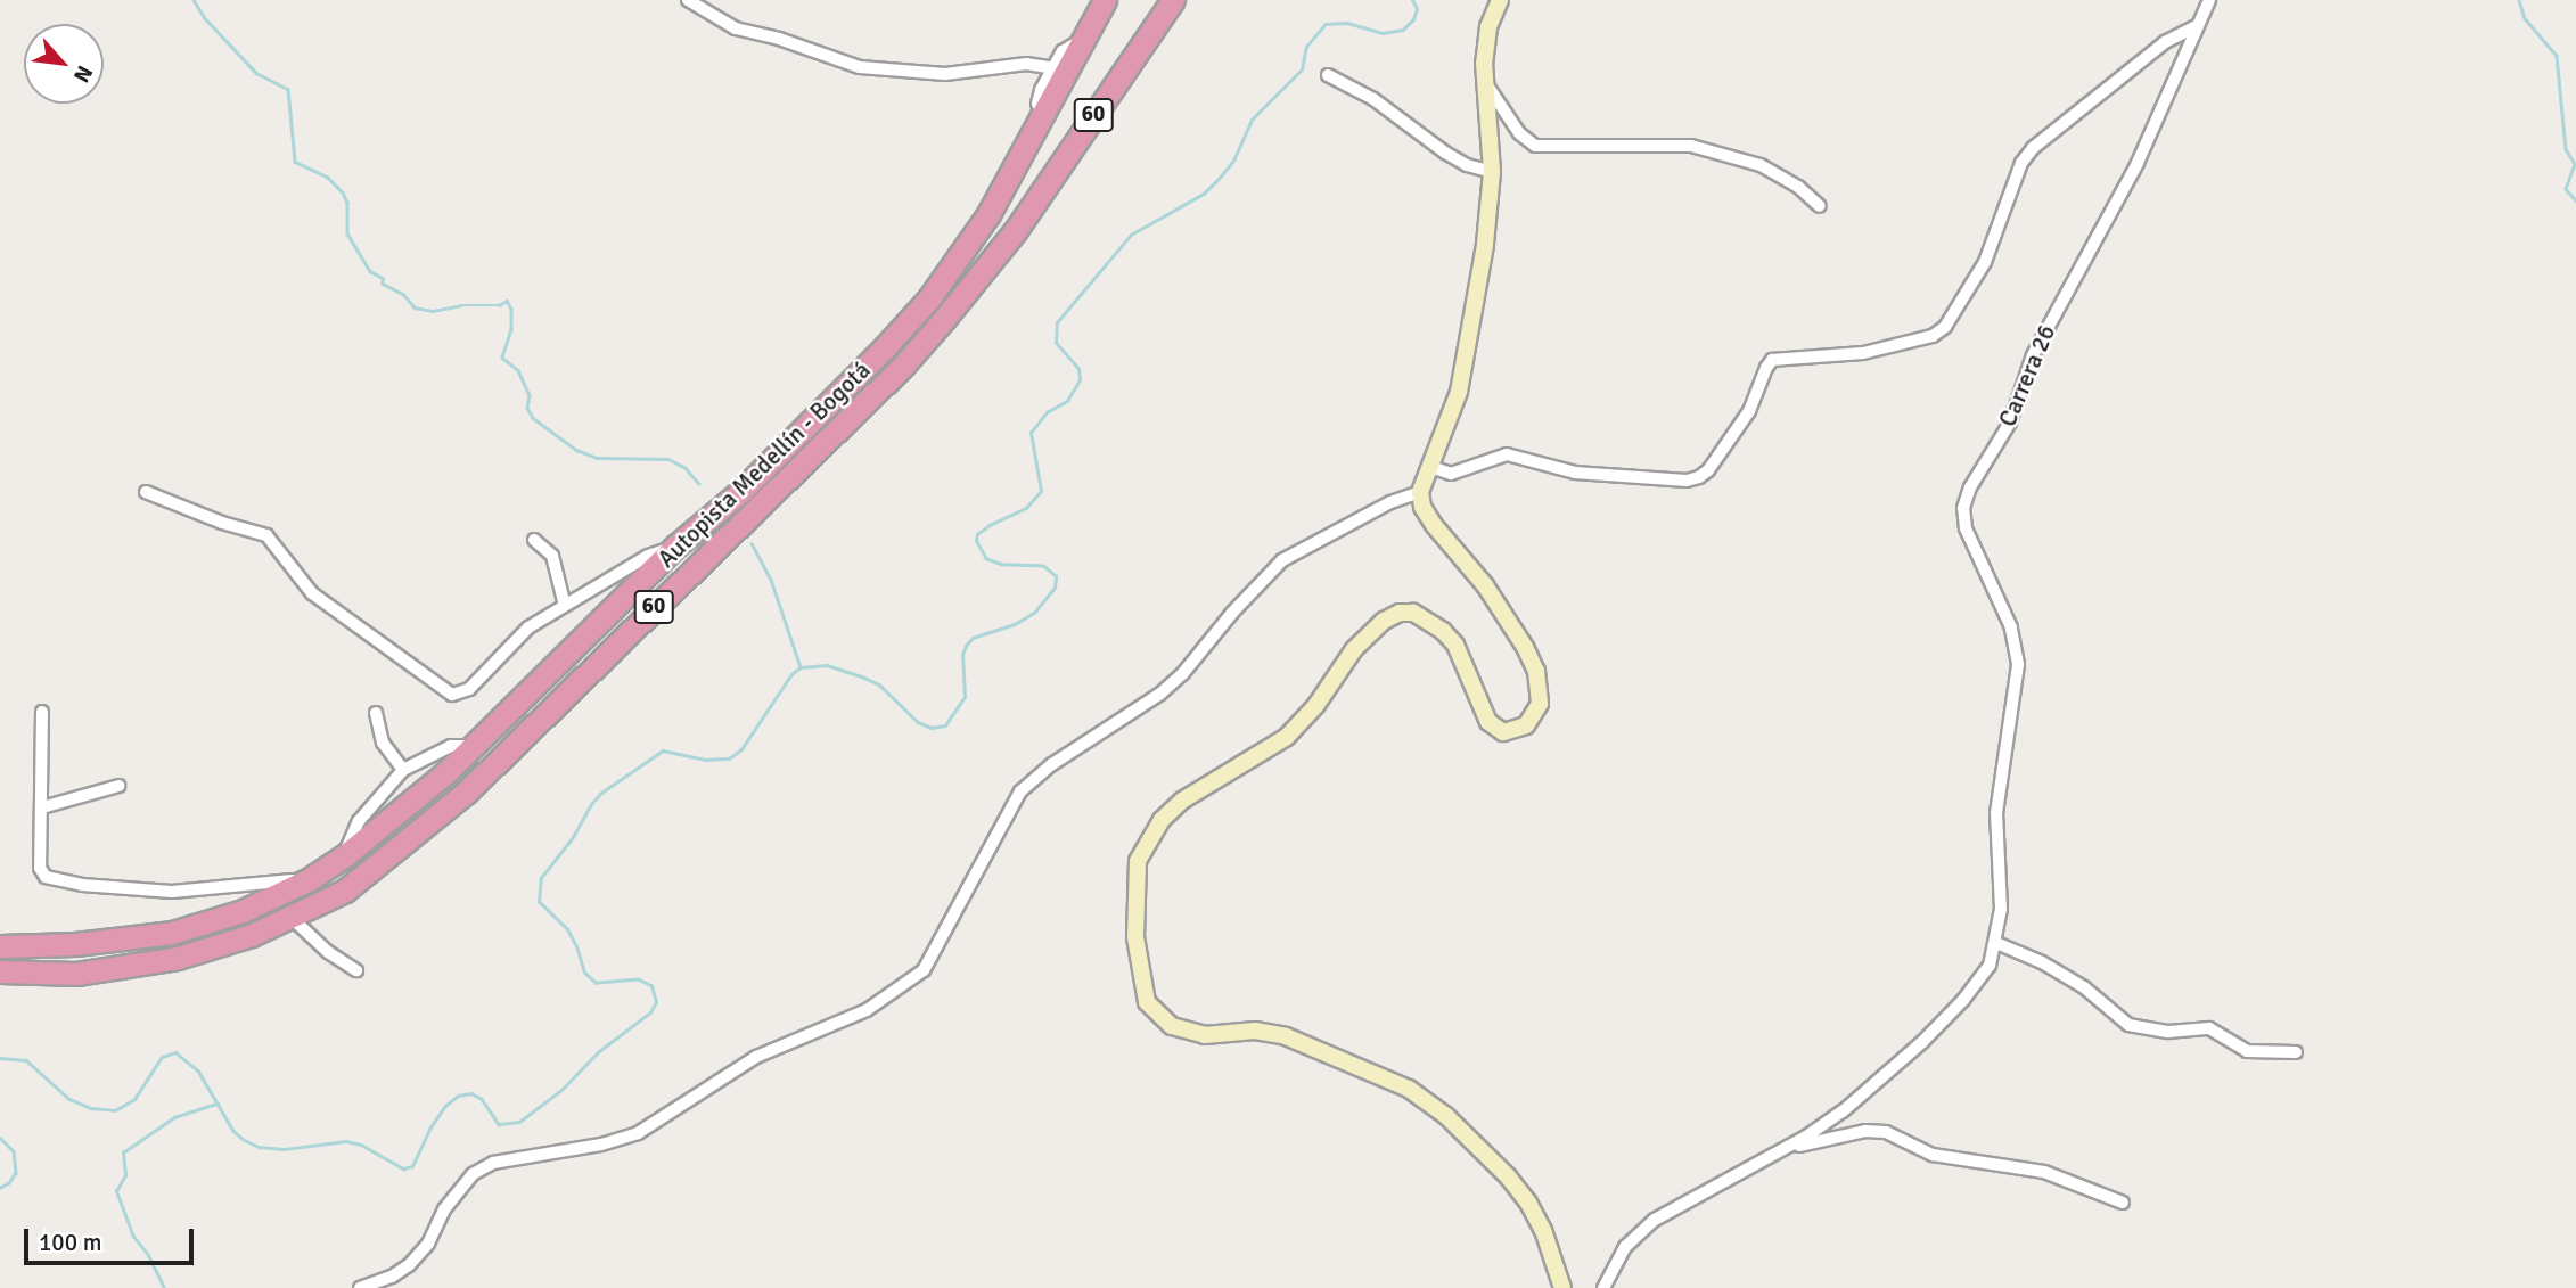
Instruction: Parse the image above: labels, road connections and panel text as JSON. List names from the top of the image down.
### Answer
{
  "streets": {
    "highway": ["60", "Autopista Medellín - Bogotá"],
    "street": ["Carrera 26"]
  },
  "scale_bar": "100 m",
  "north": "bottom right"
}
